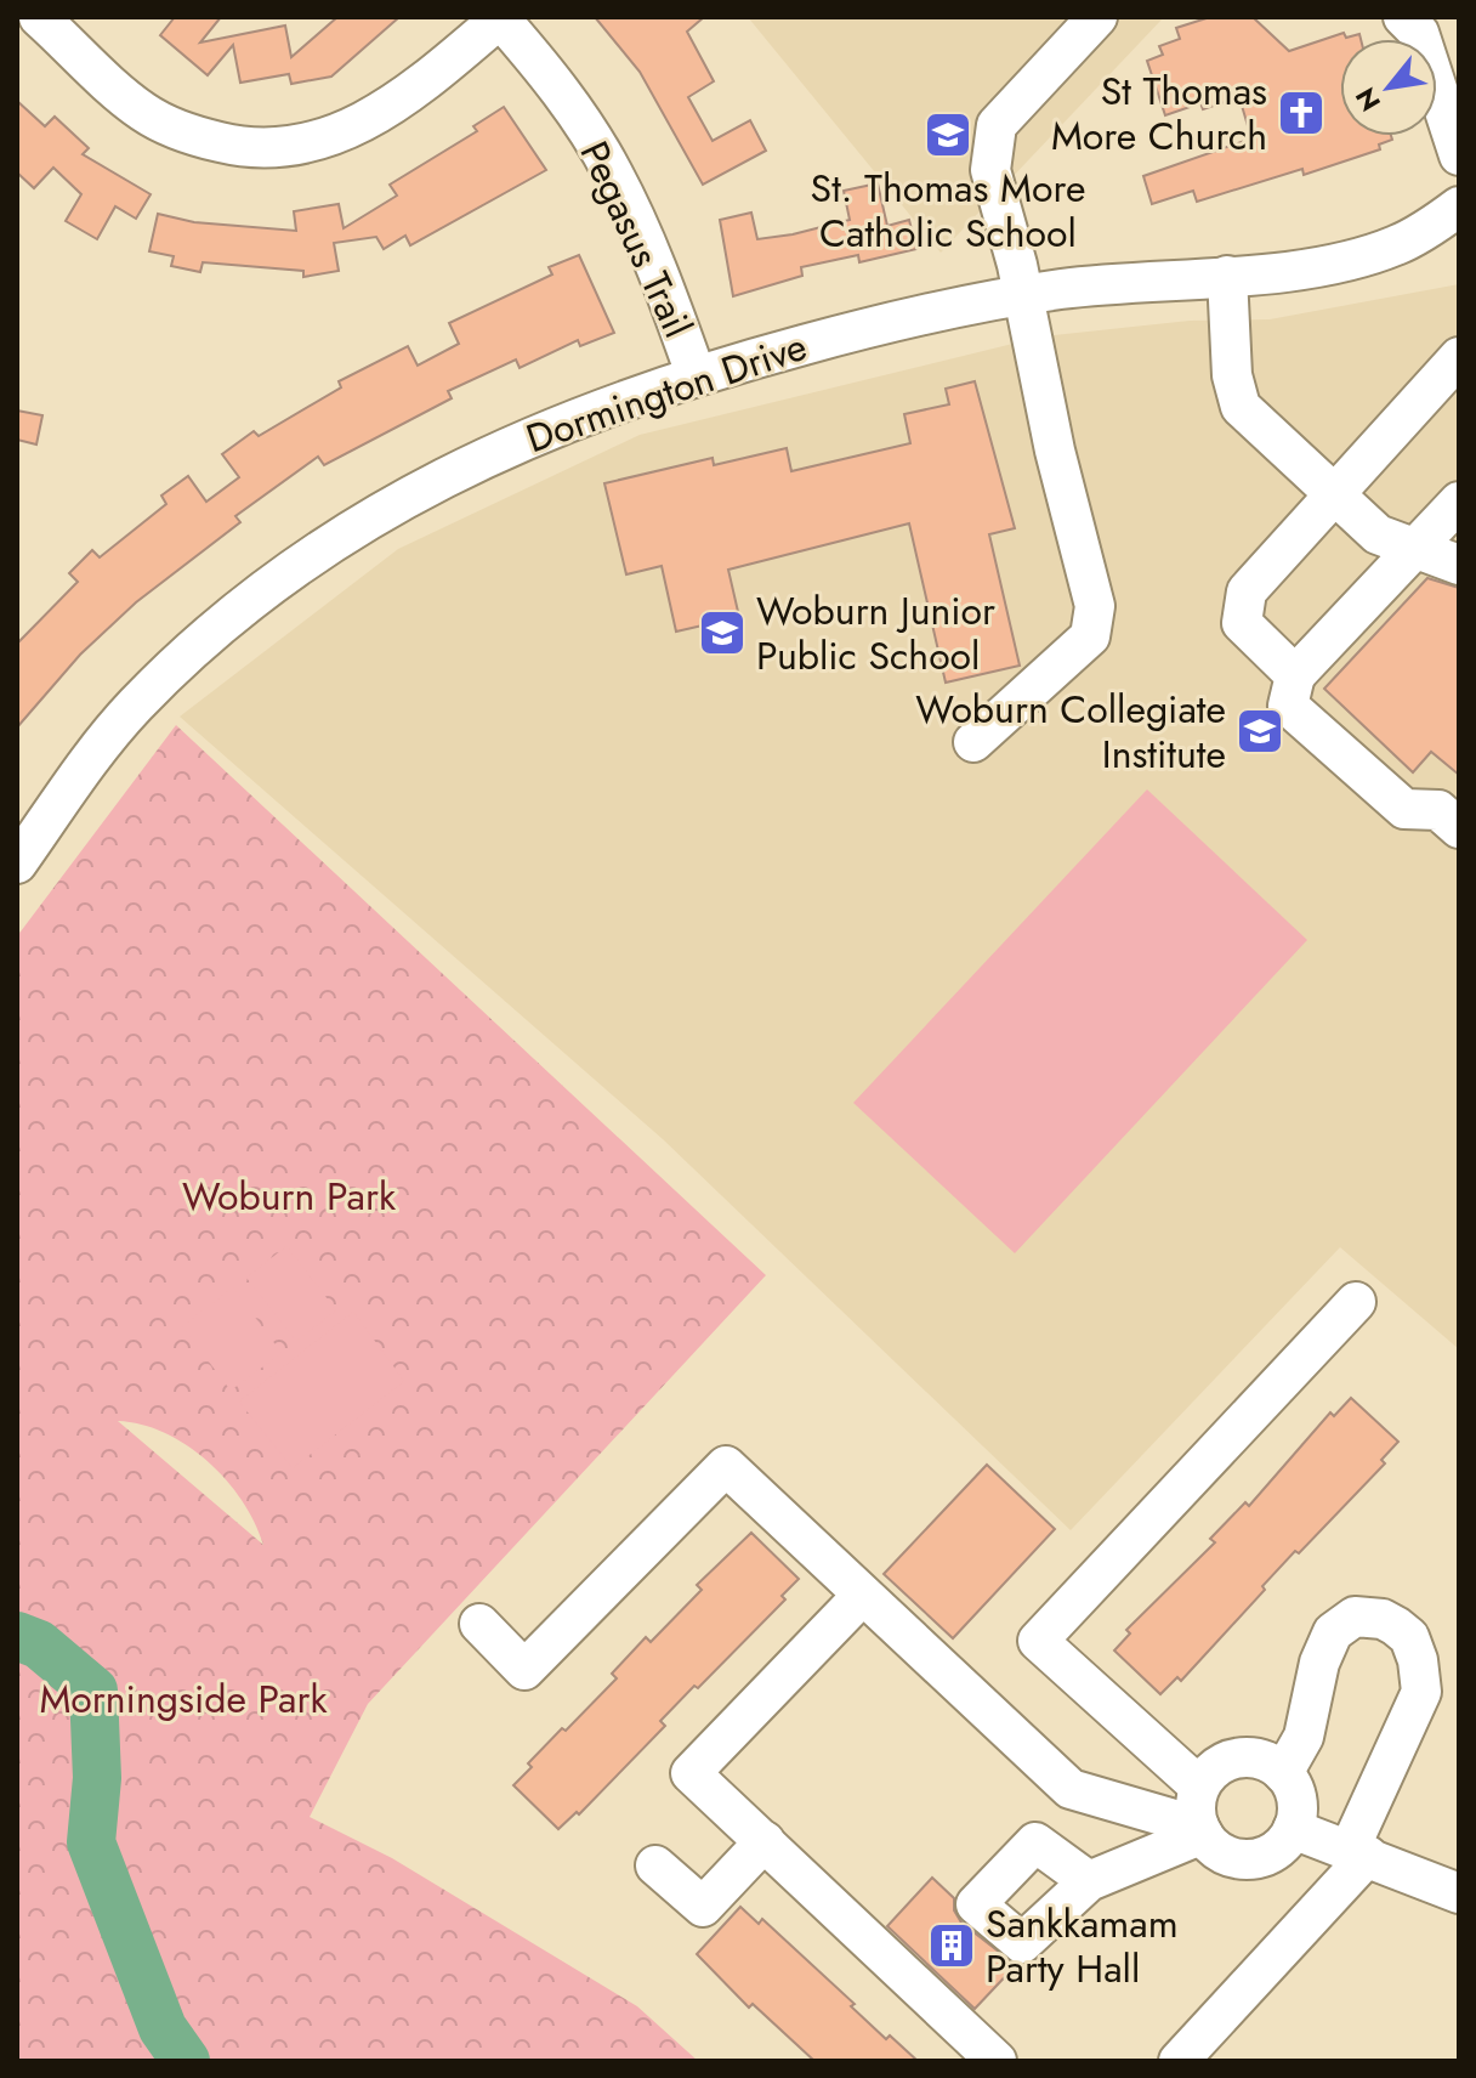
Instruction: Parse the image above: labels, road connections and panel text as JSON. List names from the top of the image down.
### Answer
{
  "streets": {
    "street": ["Pegasus Trail", "Dormington Drive"]
  },
  "crossings": [
    ["Pegasus Trail", "Dormington Drive"]
  ],
  "parks": ["Woburn Park", "Morningside Park"],
  "places": {
    "church": ["St Thomas More Church"],
    "school or university": ["St. Thomas More Catholic School", "Woburn Junior Public School", "Woburn Collegiate Institute"],
    "building": ["Sankkamam Party Hall"]
  },
  "north": "bottom left"
}
